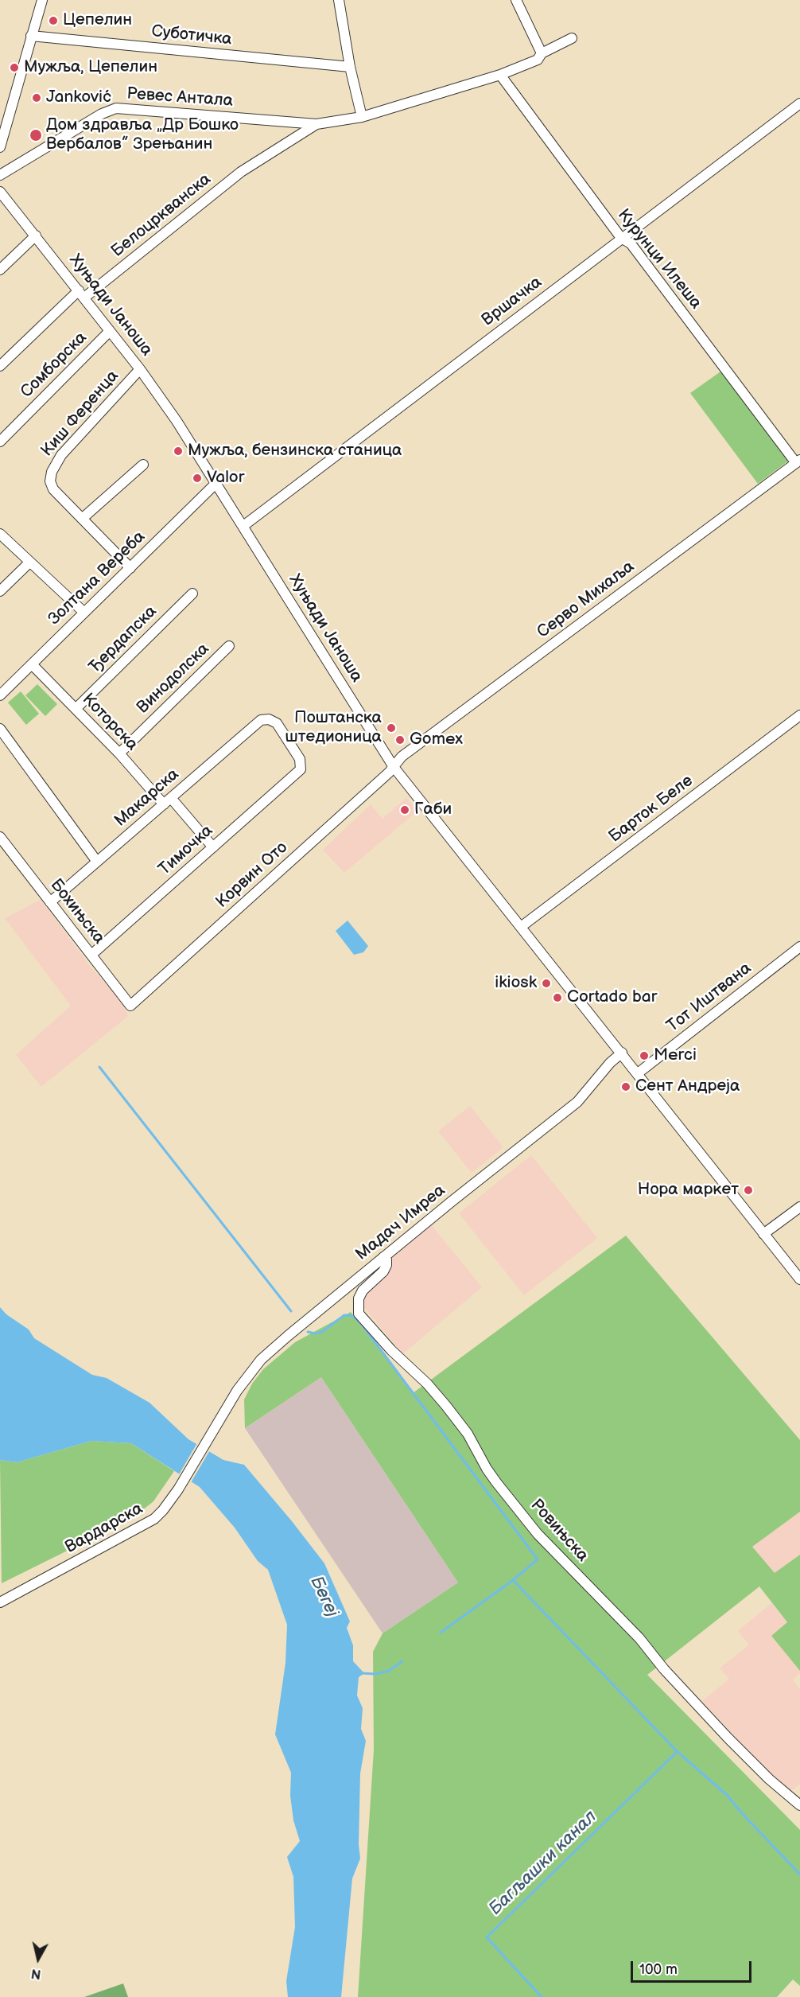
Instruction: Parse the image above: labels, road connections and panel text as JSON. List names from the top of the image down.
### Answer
{
  "streets": {
    "street": [
      "Суботичка",
      "Ревес Антала",
      "Белоцркванска",
      "Курунци Илеша",
      "Вршачка",
      "Хуњади Јаноша",
      "Сомборска",
      "Киш Ференца",
      "Золтана Вереба",
      "Серво Михаља",
      "Ђердапска",
      "Винодолска",
      "Которска",
      "Макарска",
      "Барток Беле",
      "Тимочка",
      "Корвин Ото",
      "Бохињска",
      "Тот Иштвана",
      "Мадач Имреа",
      "Вардарска",
      "Ровињска"
    ]
  },
  "crossings": [
    ["Ревес Антала", "Белоцркванска"],
    ["Белоцркванска", "Курунци Илеша"],
    ["Белоцркванска", "Хуњади Јаноша"],
    ["Курунци Илеша", "Вршачка"],
    ["Курунци Илеша", "Серво Михаља"],
    ["Вршачка", "Хуњади Јаноша"],
    ["Хуњади Јаноша", "Сомборска"],
    ["Хуњади Јаноша", "Киш Ференца"],
    ["Хуњади Јаноша", "Золтана Вереба"],
    ["Хуњади Јаноша", "Серво Михаља"],
    ["Хуњади Јаноша", "Барток Беле"],
    ["Хуњади Јаноша", "Корвин Ото"],
    ["Хуњади Јаноша", "Тот Иштвана"],
    ["Хуњади Јаноша", "Мадач Имреа"],
    ["Золтана Вереба", "Которска"],
    ["Серво Михаља", "Корвин Ото"],
    ["Ђердапска", "Которска"],
    ["Винодолска", "Которска"],
    ["Которска", "Макарска"],
    ["Которска", "Тимочка"],
    ["Макарска", "Тимочка"],
    ["Макарска", "Бохињска"],
    ["Тимочка", "Бохињска"],
    ["Корвин Ото", "Бохињска"],
    ["Мадач Имреа", "Вардарска"],
    ["Мадач Имреа", "Ровињска"]
  ],
  "water": ["Бегеј", "Багљашки канал"],
  "places": [
    "Цепелин",
    "Мужља, Цепелин",
    "Janković",
    "Дом здравља „Др Бошко Вербалов” Зрењанин",
    "Мужља, бензинска станица",
    "Valor",
    "Поштанска штедионица",
    "Gomex",
    "Габи",
    "ikiosk",
    "Cortado bar",
    "Merci",
    "Сент Андреја",
    "Нора маркет"
  ],
  "scale_bar": "100 m",
  "north": "bottom"
}
